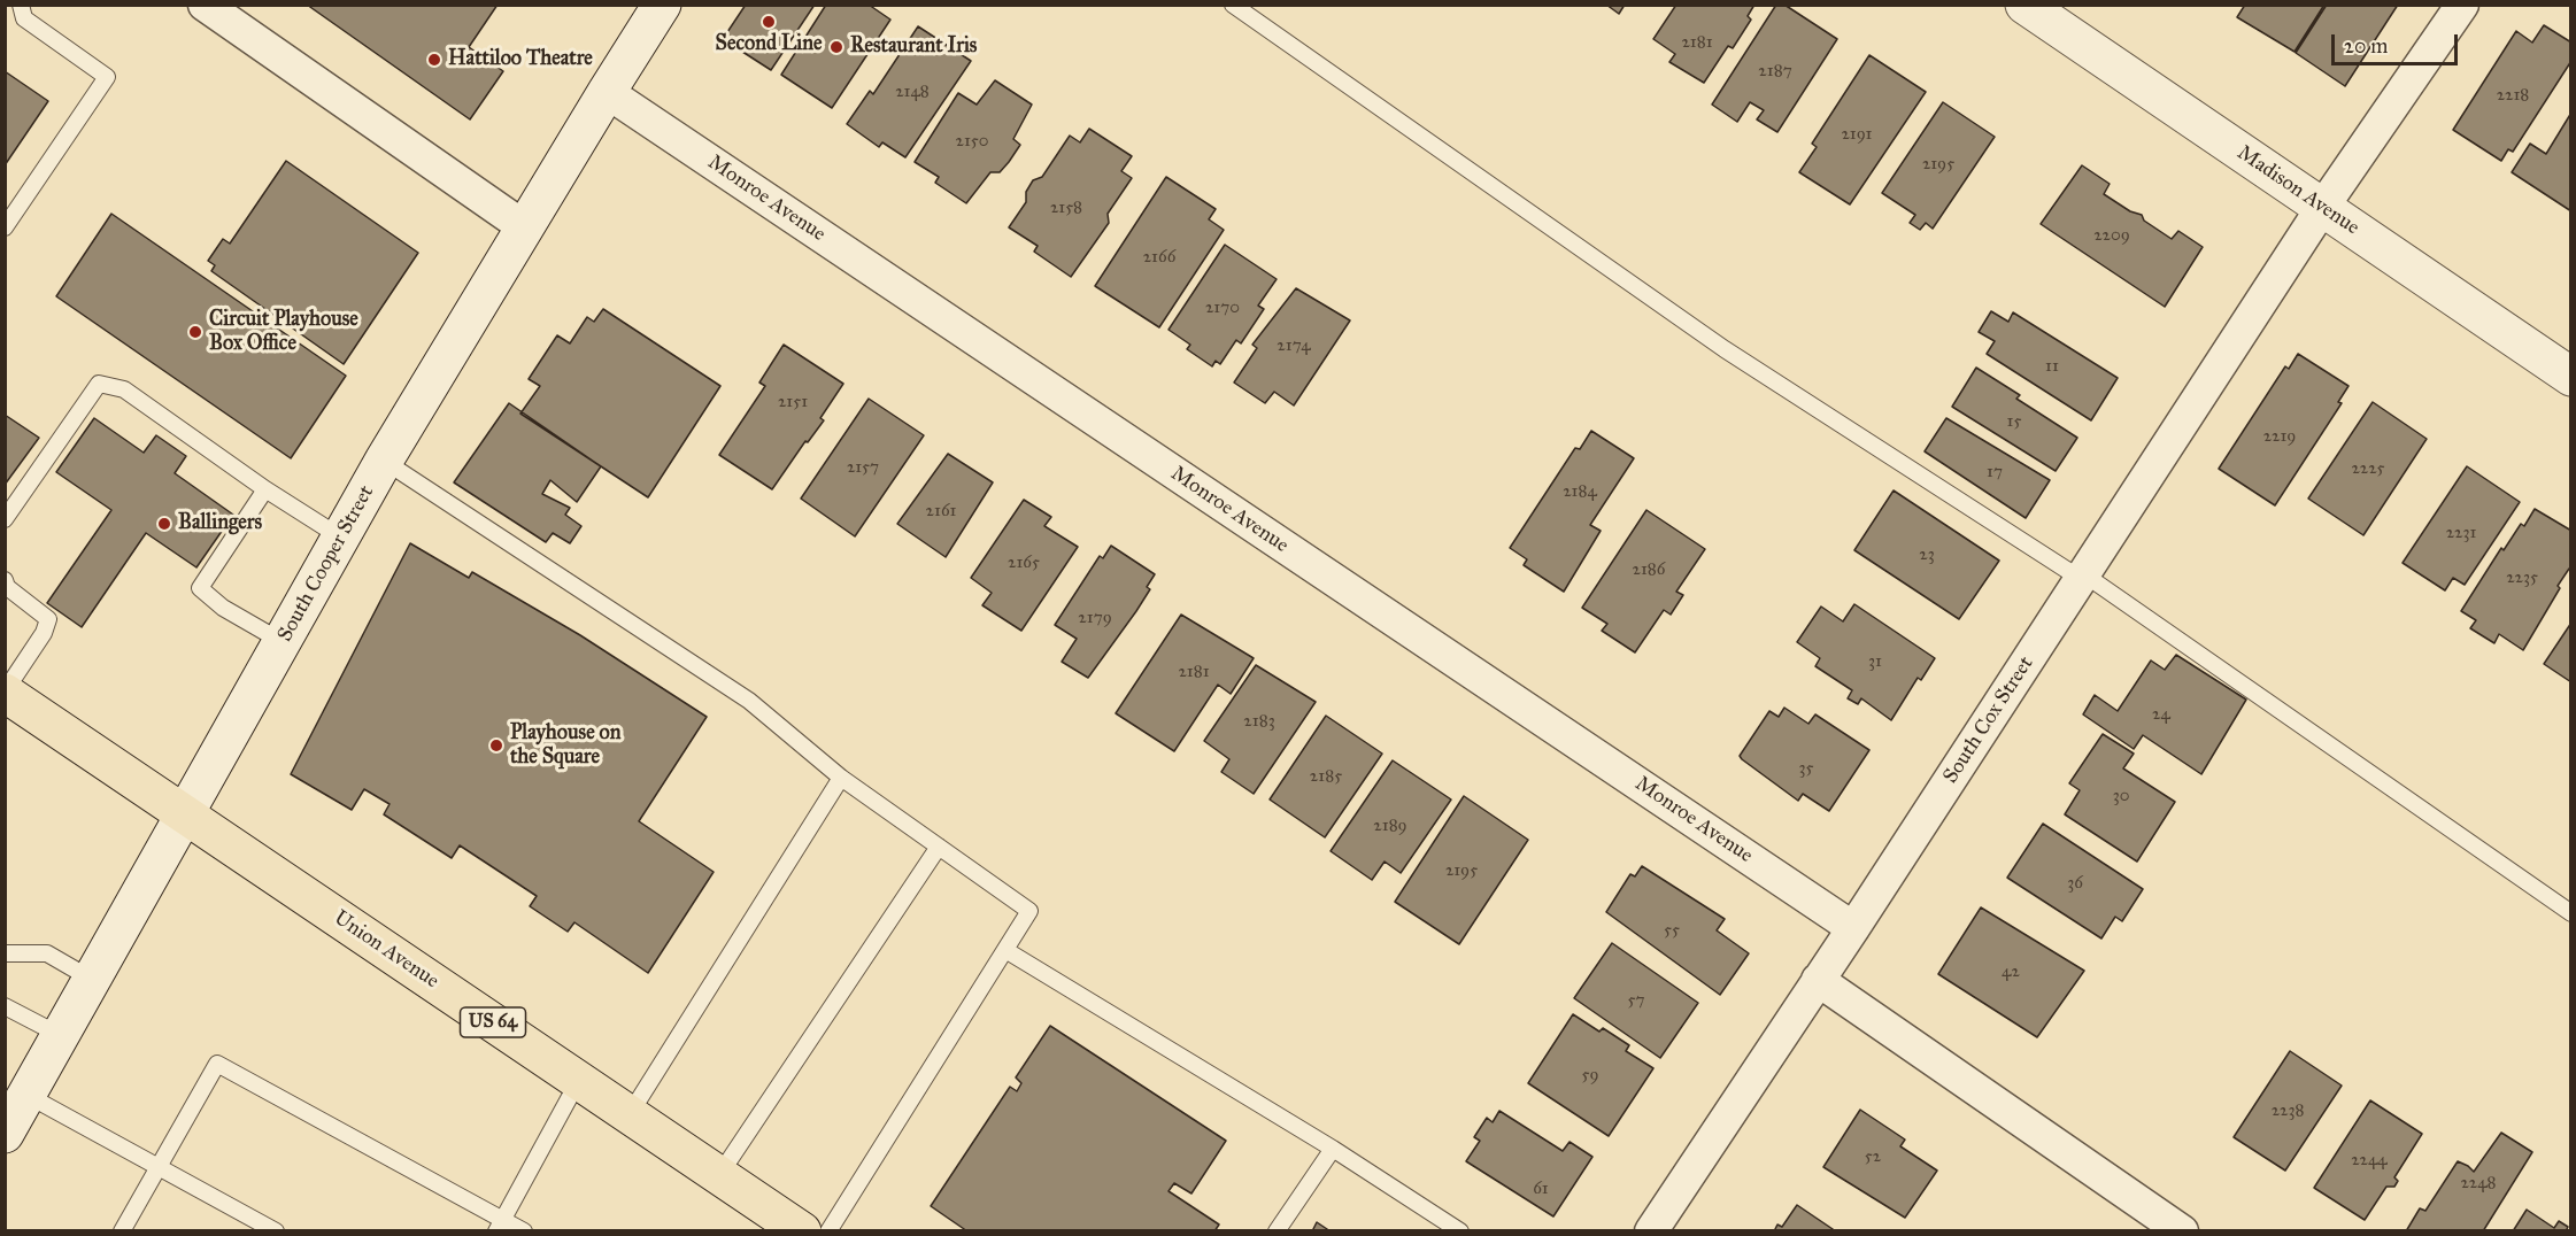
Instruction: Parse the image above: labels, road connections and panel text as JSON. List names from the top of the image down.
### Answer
{
  "streets": {
    "main road": [
      "Madison Avenue",
      "South Cooper Street",
      "Union Avenue",
      "US 64"
    ],
    "street": ["Monroe Avenue", "South Cox Street"]
  },
  "crossings": [
    ["Madison Avenue", "South Cox Street"],
    ["Monroe Avenue", "South Cooper Street"],
    ["Monroe Avenue", "South Cox Street"],
    ["South Cooper Street", "Union Avenue"]
  ],
  "places": [
    "Second Line",
    "Restaurant Iris",
    "Hattiloo Theatre",
    "Circuit Playhouse Box Office",
    "Ballingers",
    "Playhouse on the Square"
  ],
  "house_numbers": [
    "2181",
    "2187",
    "2148",
    "2218",
    "2191",
    "2150",
    "2195",
    "2158",
    "2209",
    "2166",
    "2170",
    "2174",
    "11",
    "2151",
    "15",
    "2219",
    "2157",
    "2225",
    "17",
    "2184",
    "2161",
    "2231",
    "23",
    "2165",
    "2186",
    "2235",
    "2179",
    "31",
    "2181",
    "24",
    "2183",
    "35",
    "2185",
    "30",
    "2189",
    "2195",
    "36",
    "55",
    "42",
    "57",
    "59",
    "2238",
    "52",
    "2244",
    "2248",
    "61"
  ],
  "scale_bar": "20 m"
}
